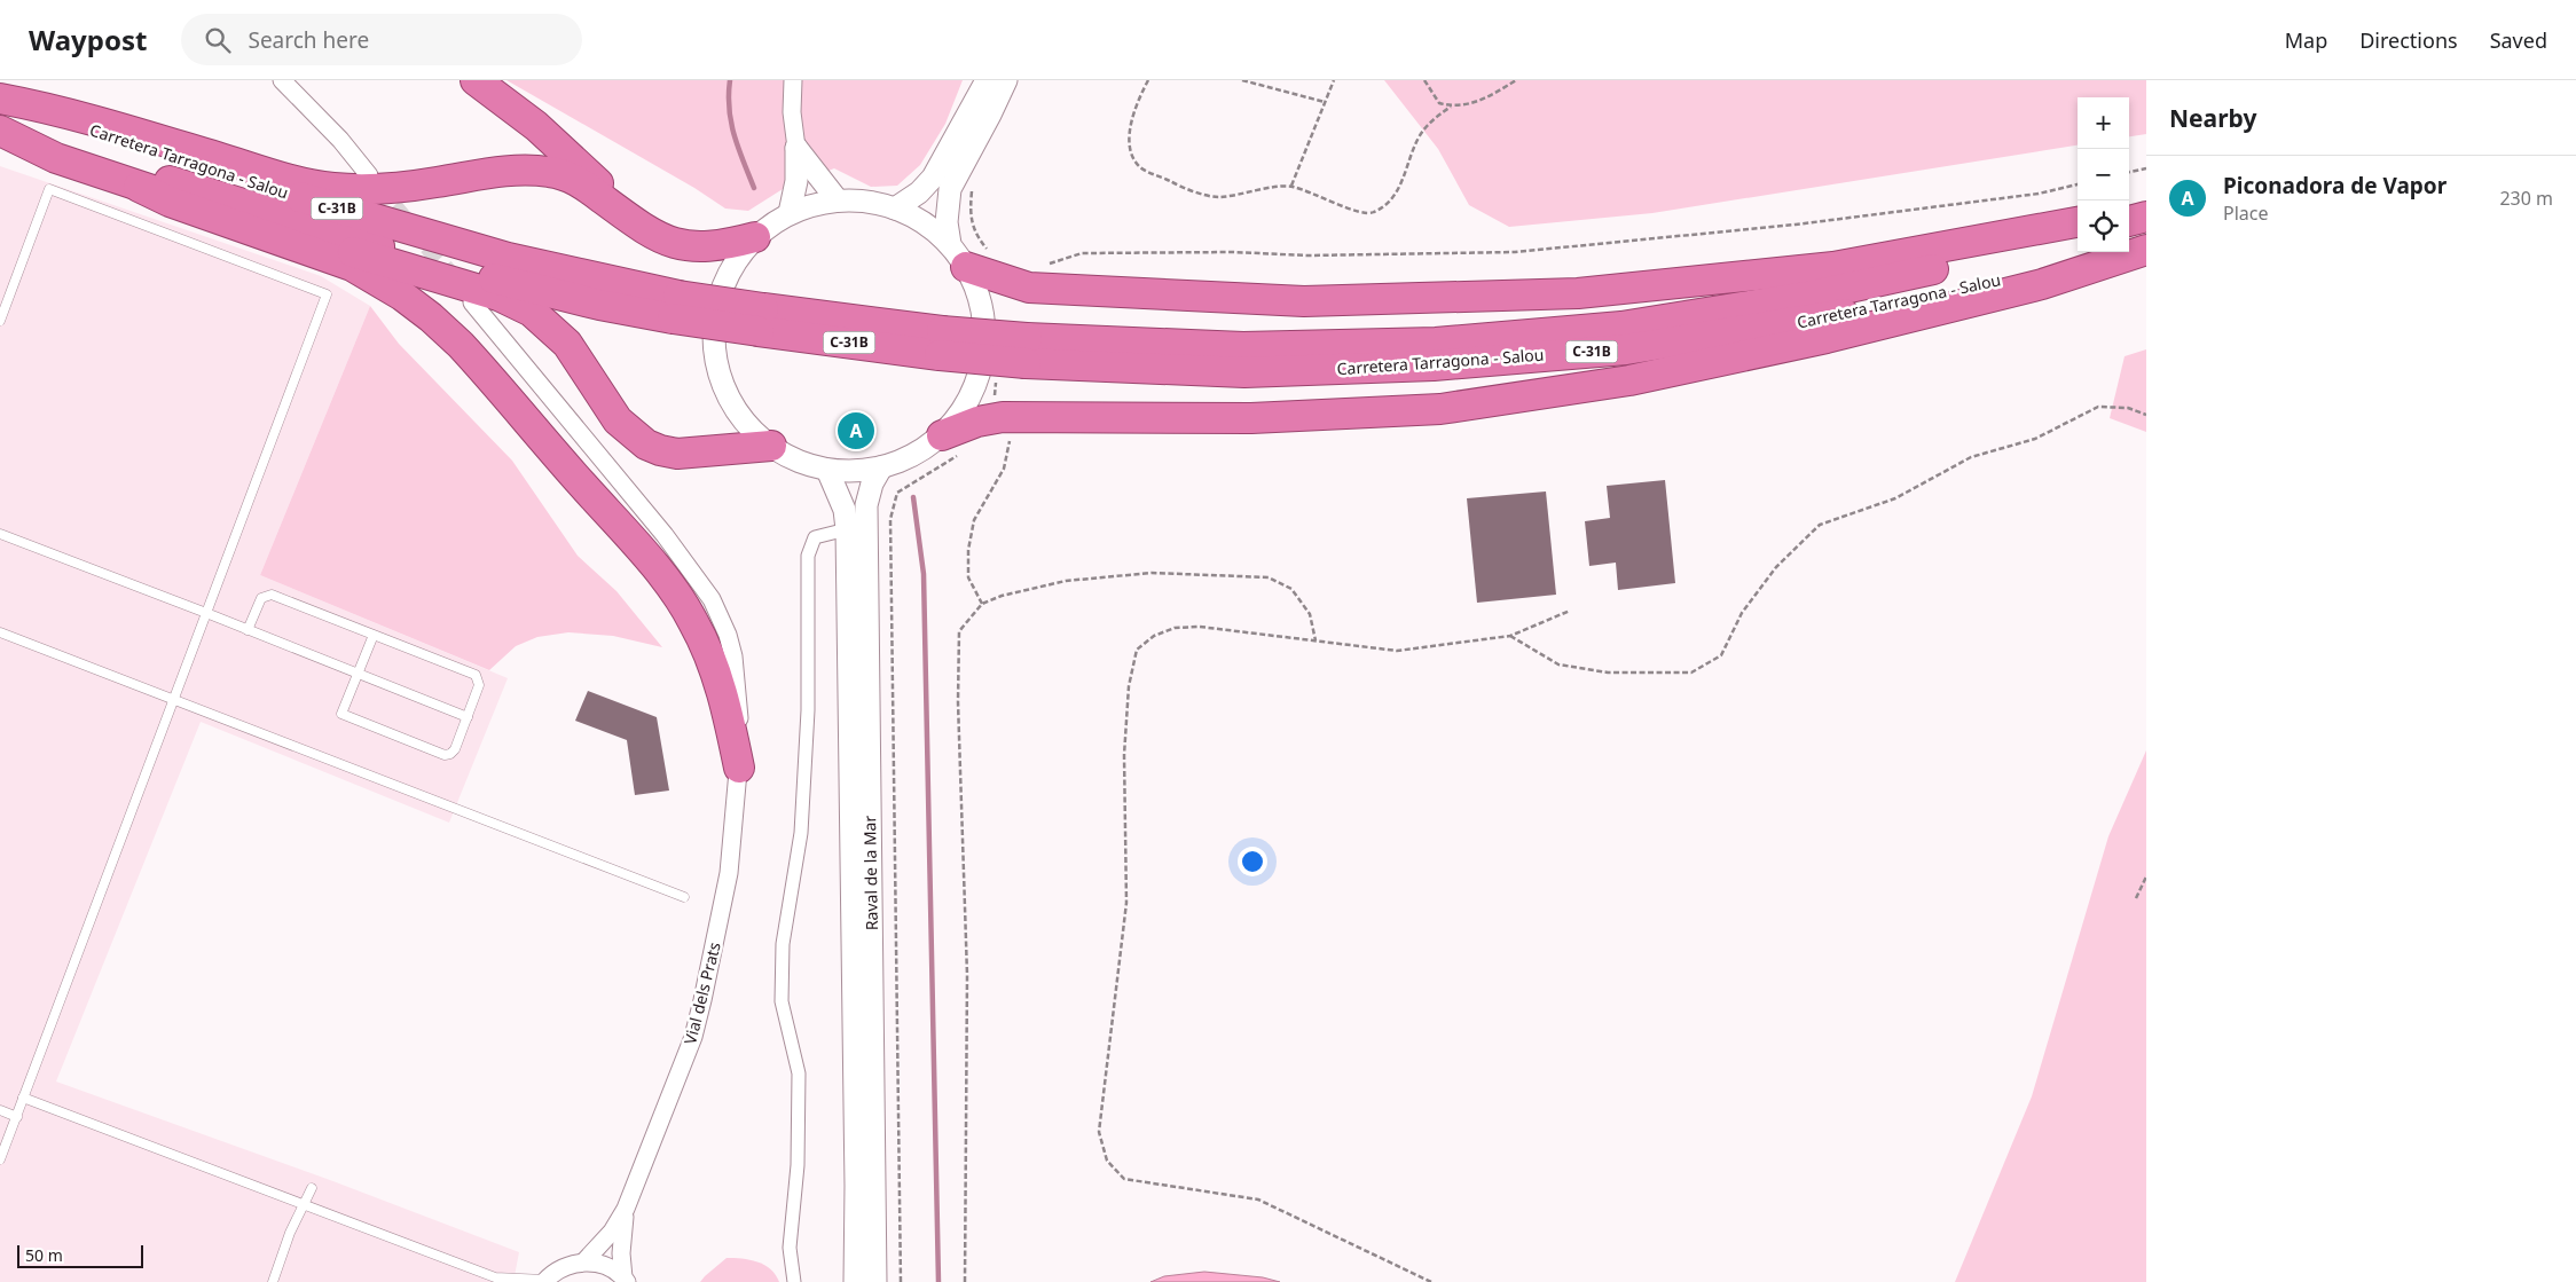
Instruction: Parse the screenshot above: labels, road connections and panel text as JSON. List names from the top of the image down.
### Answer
{
  "streets": {
    "highway": ["Carretera Tarragona - Salou", "C-31B"],
    "street": ["Raval de la Mar", "Vial dels Prats"]
  },
  "scale_bar": "50 m",
  "page": {
    "header": "Waypost",
    "search": "Search here",
    "nav": ["Map", "Directions", "Saved"],
    "heading": "Nearby",
    "map_buttons": ["+", "−"],
    "list": [
      {
        "mark": "A",
        "name": "Piconadora de Vapor",
        "note": "Place",
        "value": "230 m"
      }
    ],
    "pins": "A",
    "scale": "50 m"
  }
}
